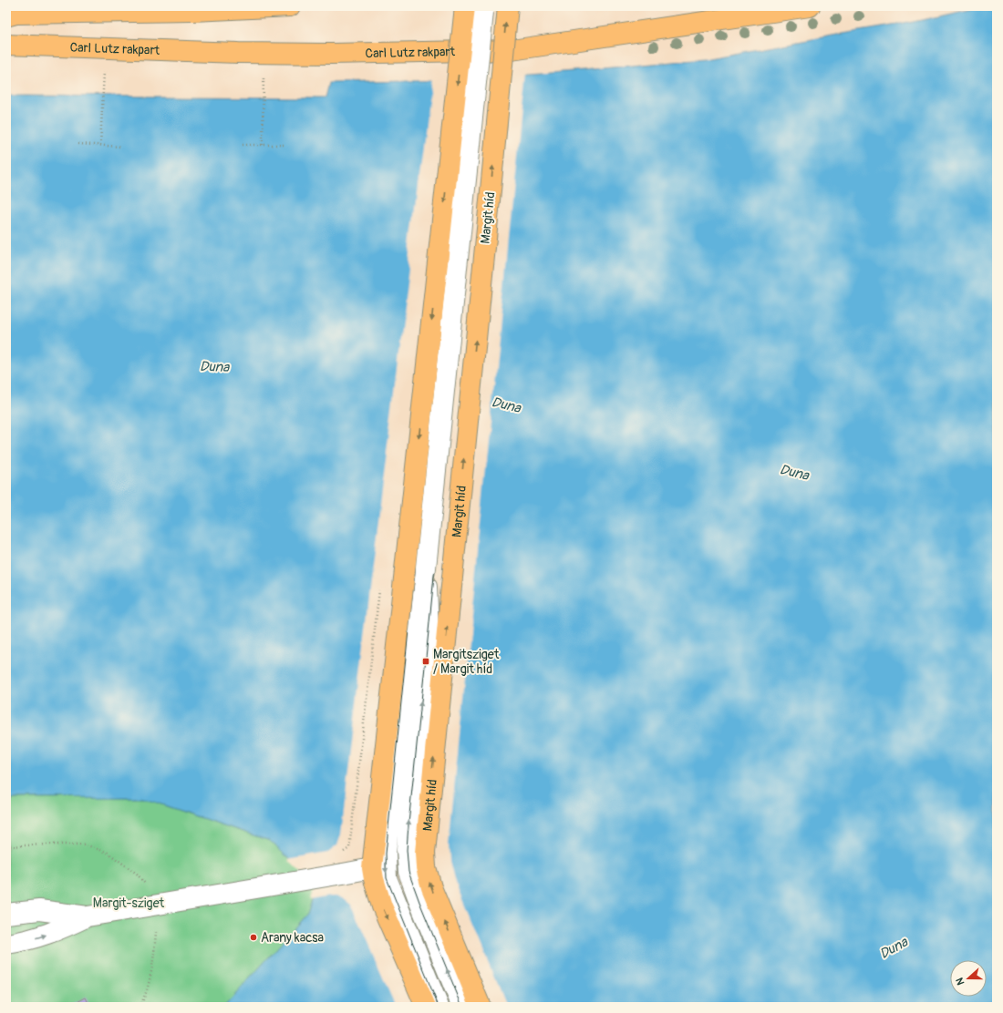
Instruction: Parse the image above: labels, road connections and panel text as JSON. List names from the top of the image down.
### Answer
{
  "streets": {
    "main road": ["Carl Lutz rakpart", "Margit híd"]
  },
  "water": ["Duna"],
  "parks": ["Margit-sziget"],
  "places": {
    "transit": ["Margitsziget / Margit híd"],
    "other": ["Arany kacsa"]
  },
  "north": "left"
}
